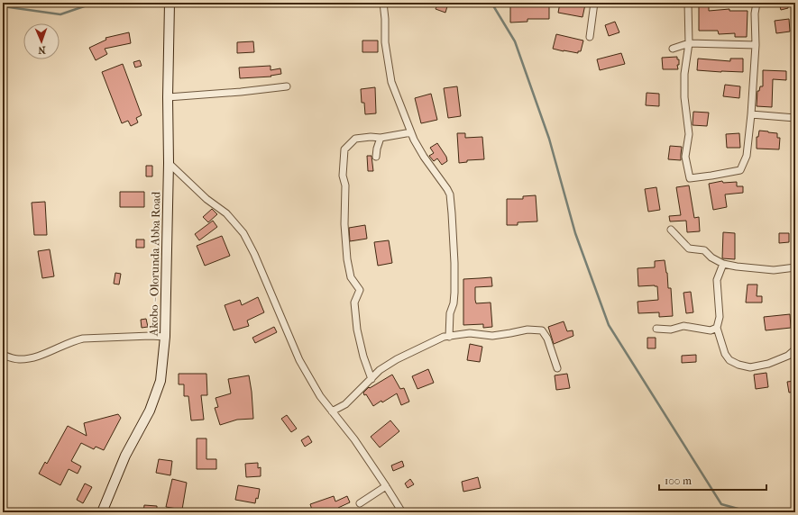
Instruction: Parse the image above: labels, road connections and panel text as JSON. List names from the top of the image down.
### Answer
{
  "streets": {
    "main road": ["Akobo - Olorunda Abba Road"]
  },
  "scale_bar": "100 m",
  "north": "bottom"
}
